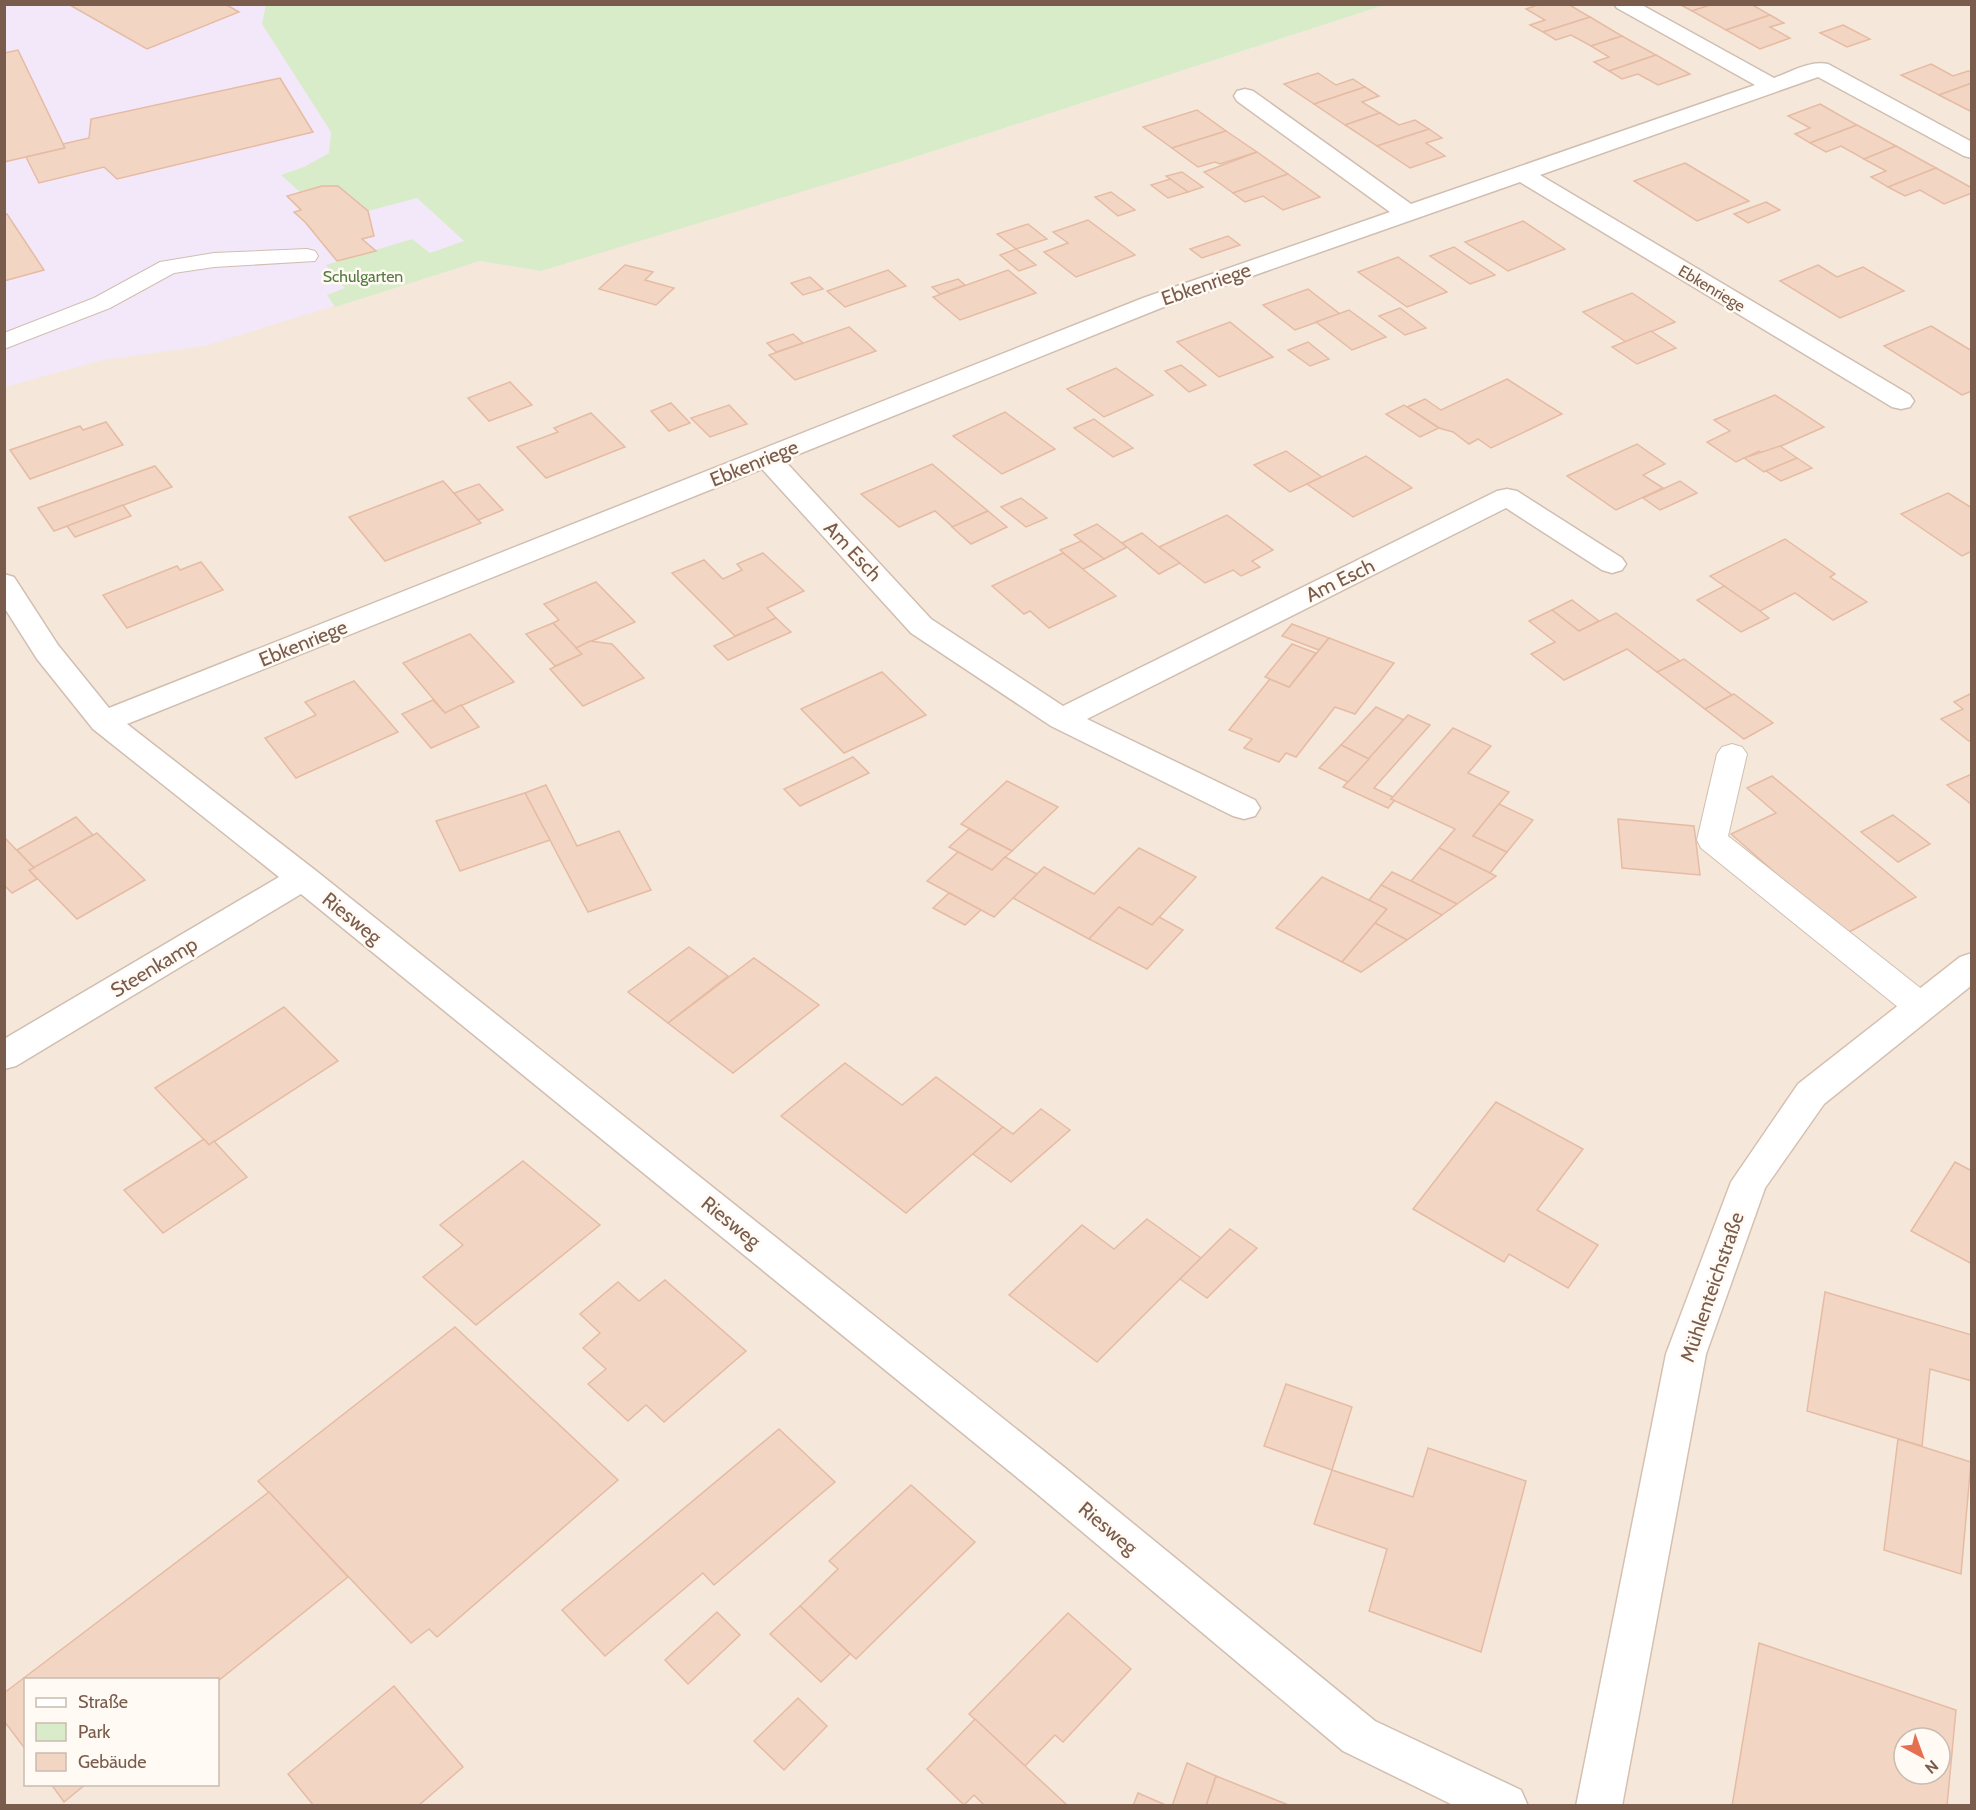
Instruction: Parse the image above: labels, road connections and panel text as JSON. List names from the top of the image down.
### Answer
{
  "streets": {
    "street": [
      "Ebkenriege",
      "Am Esch",
      "Riesweg",
      "Steenkamp",
      "Mühlenteichstraße"
    ]
  },
  "crossings": [
    ["Ebkenriege", "Am Esch"],
    ["Ebkenriege", "Riesweg"],
    ["Riesweg", "Steenkamp"]
  ],
  "parks": ["Schulgarten"],
  "legend": ["Straße", "Park", "Gebäude"],
  "north": "bottom right"
}
